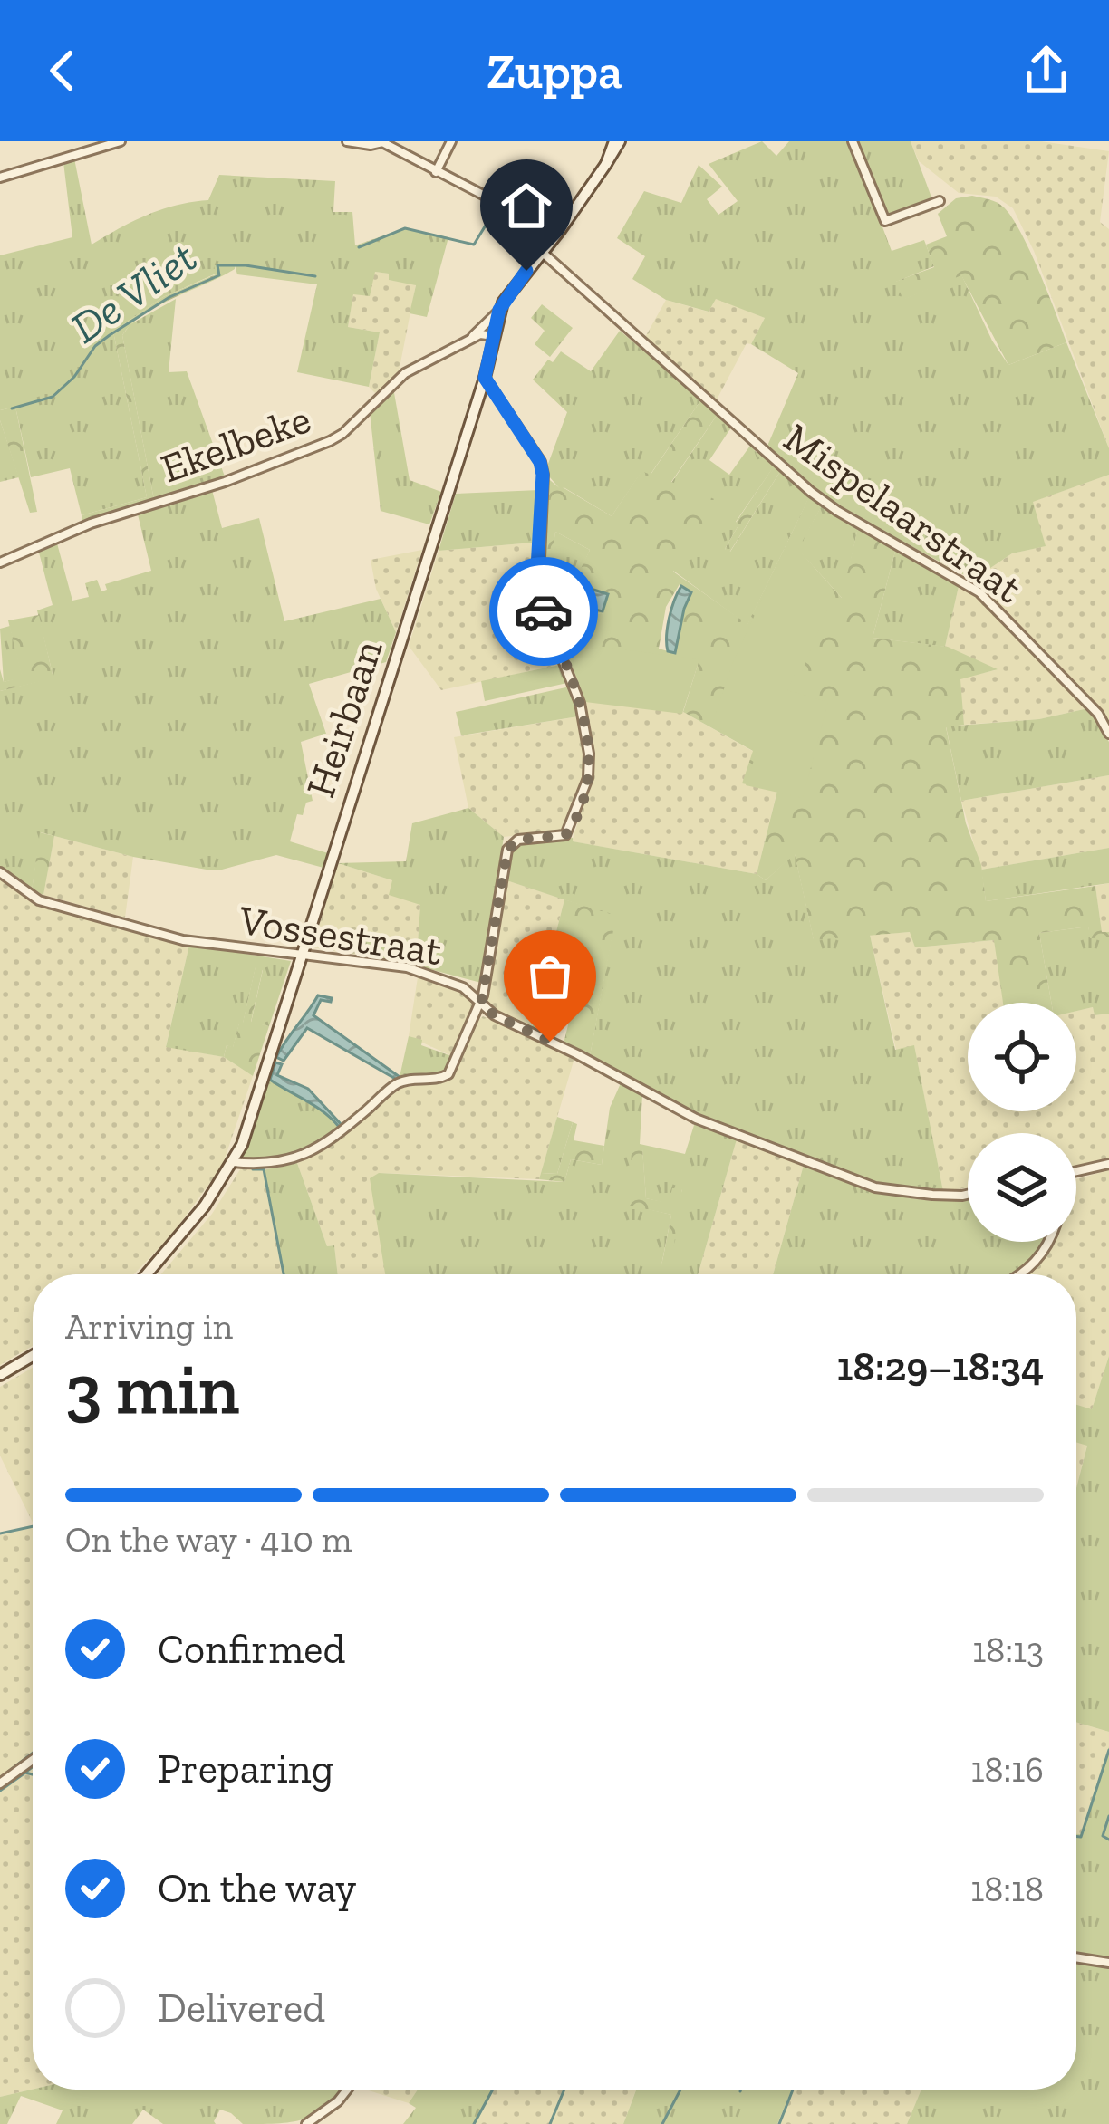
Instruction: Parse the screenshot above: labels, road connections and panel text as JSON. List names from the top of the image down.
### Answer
{
  "streets": {
    "main road": ["Heirbaan"],
    "street": ["Ekelbeke", "Mispelaarstraat", "Vossestraat"]
  },
  "crossings": [
    ["Ekelbeke", "Heirbaan"],
    ["Mispelaarstraat", "Heirbaan"],
    ["Heirbaan", "Vossestraat"]
  ],
  "water": ["De Vliet"],
  "page": {
    "header": "Zuppa",
    "heading": ["3 min", "Arriving in", "18:29–18:34"],
    "bar": "On the way · 410 m",
    "list": [
      ["Confirmed", "18:13"],
      ["Preparing", "18:16"],
      ["On the way", "18:18"],
      "Delivered"
    ]
  }
}
